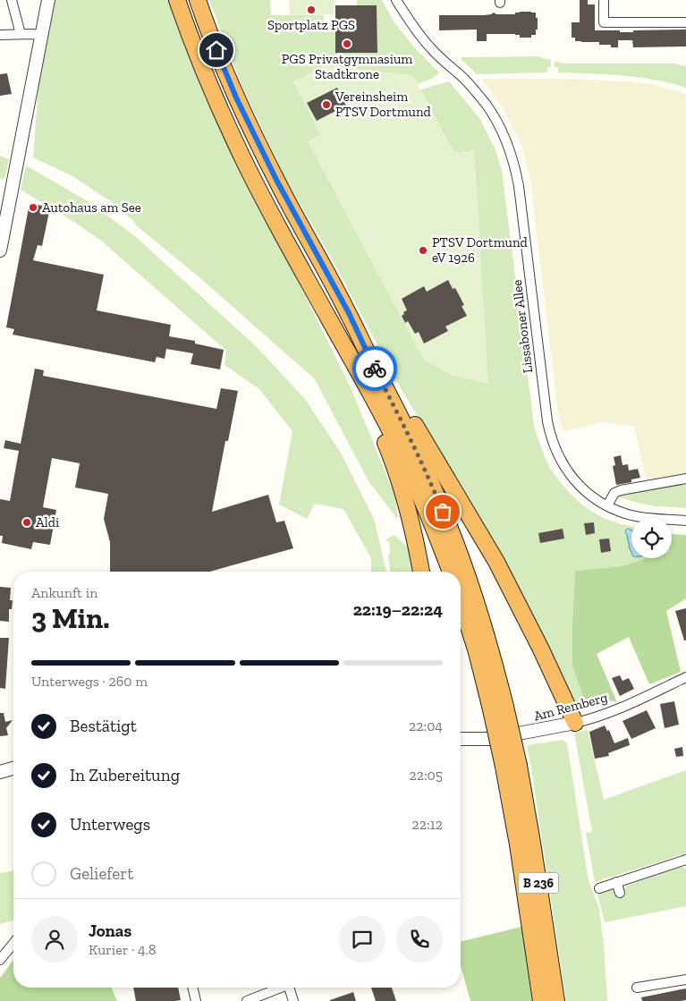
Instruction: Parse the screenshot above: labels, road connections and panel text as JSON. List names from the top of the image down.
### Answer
{
  "streets": {
    "highway": ["B 236"],
    "street": ["Lissaboner Allee", "Am Remberg"]
  },
  "places": [
    "Sportplatz PGS",
    "PGS Privatgymnasium Stadtkrone",
    "Vereinsheim PTSV Dortmund",
    "Autohaus am See",
    "PTSV Dortmund eV 1926",
    "Aldi"
  ],
  "page": {
    "heading": ["3 Min.", "Ankunft in", "22:19–22:24"],
    "panel": ["Jonas", "Kurier · 4.8"],
    "bar": "Unterwegs · 260 m",
    "list": [
      ["Bestätigt", "22:04"],
      ["In Zubereitung", "22:05"],
      ["Unterwegs", "22:12"],
      "Geliefert"
    ]
  }
}
